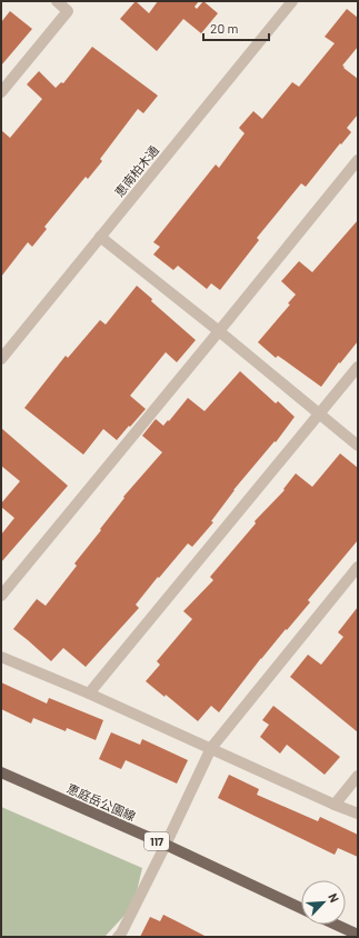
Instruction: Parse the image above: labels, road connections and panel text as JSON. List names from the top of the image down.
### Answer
{
  "streets": {
    "main road": ["恵庭岳公園線", "117"],
    "street": ["恵南柏木通"]
  },
  "scale_bar": "20 m",
  "north": "top right"
}
